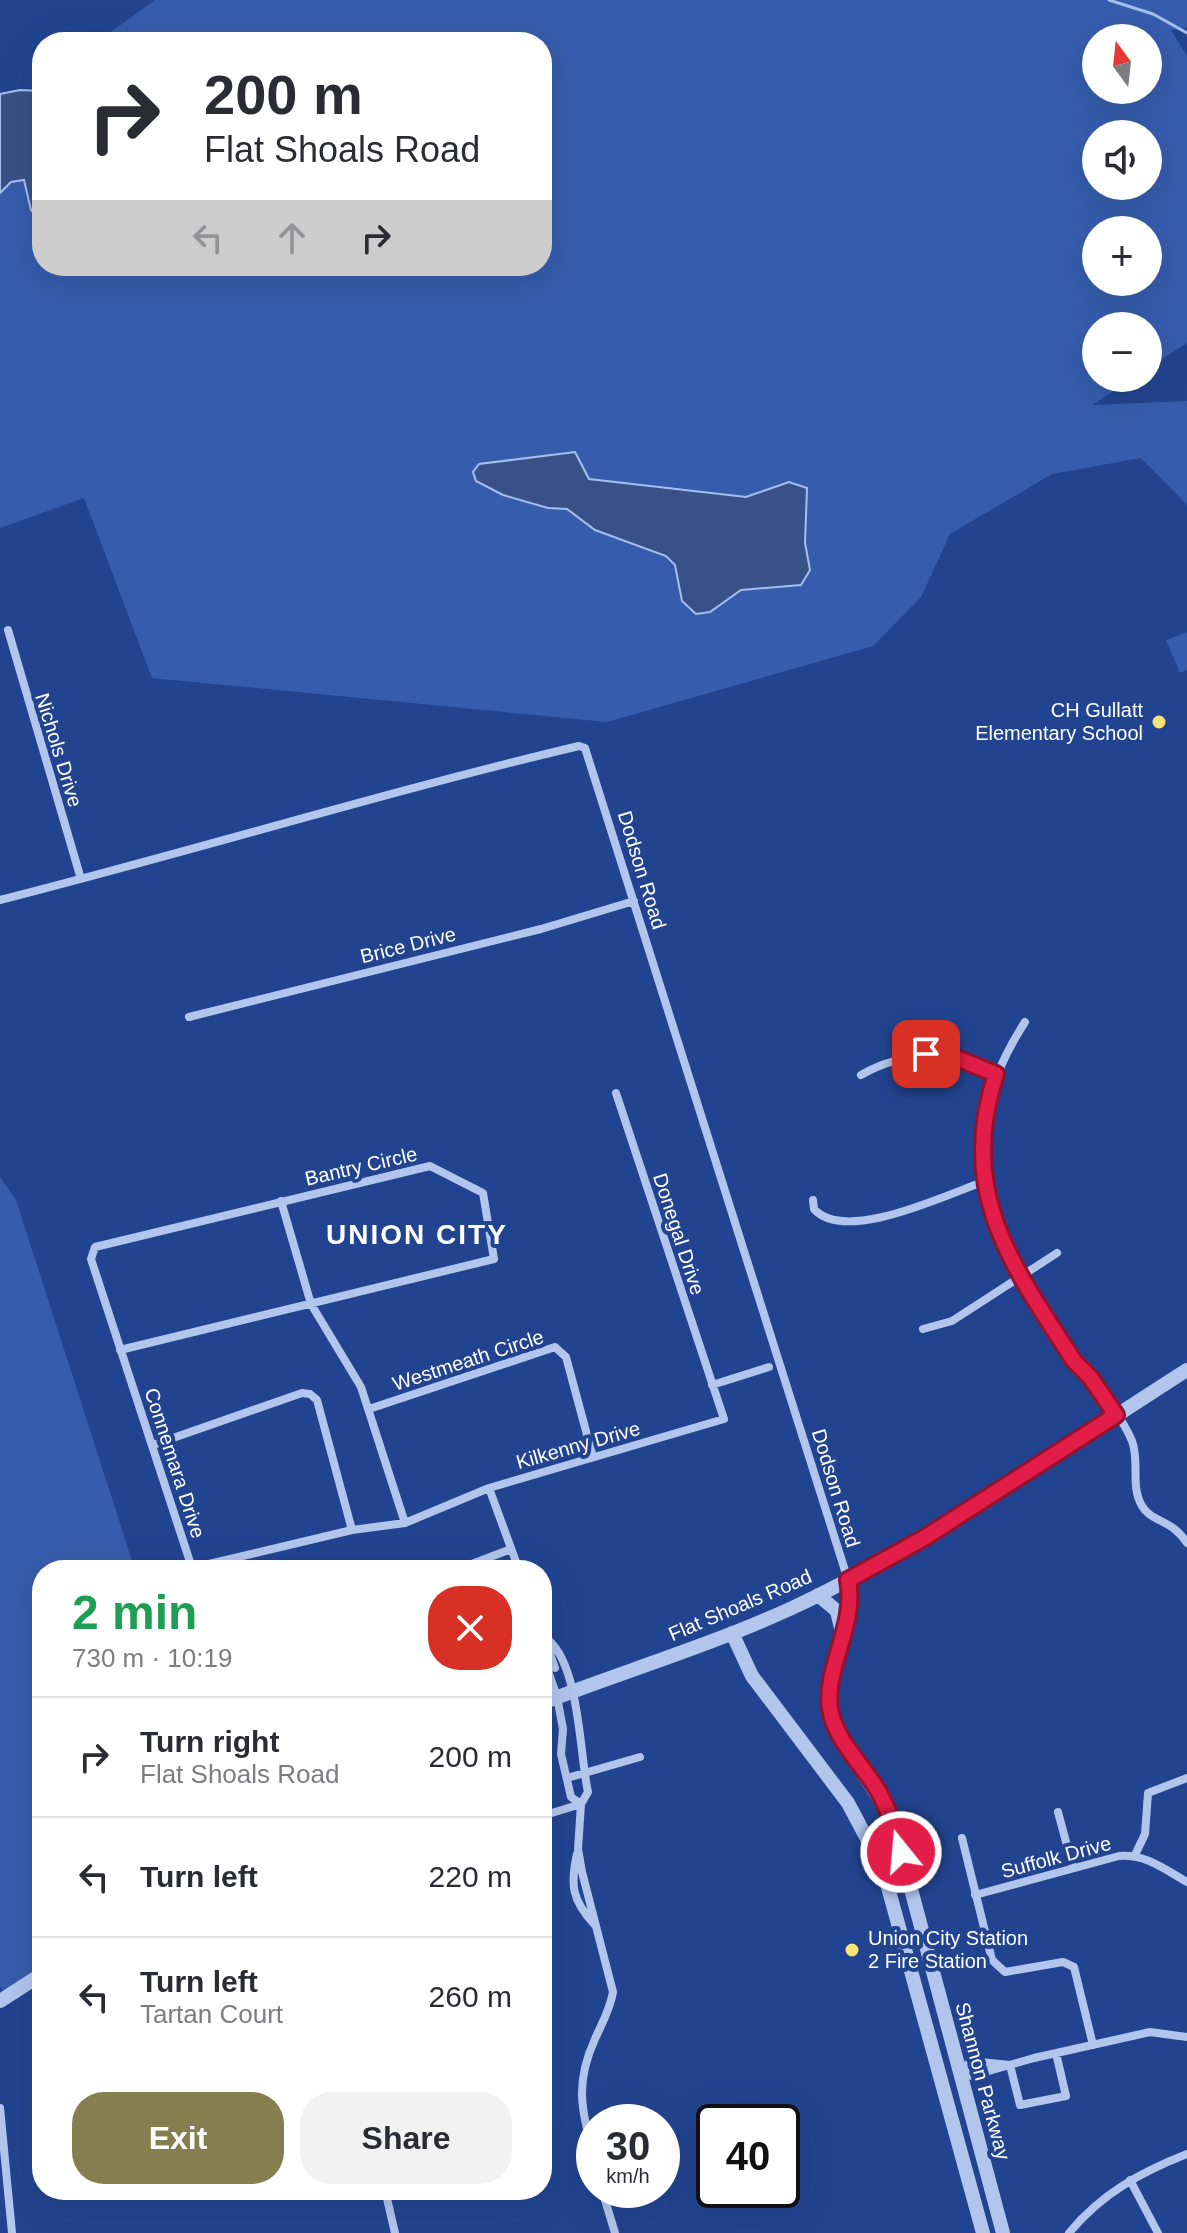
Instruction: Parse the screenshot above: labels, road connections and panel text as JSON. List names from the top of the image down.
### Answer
{
  "streets": {
    "street": [
      "Nichols Drive",
      "Dodson Road",
      "Brice Drive",
      "Bantry Circle",
      "Donegal Drive",
      "Westmeath Circle",
      "Kilkenny Drive",
      "Connemara Drive",
      "Flat Shoals Road",
      "Suffolk Drive",
      "Shannon Parkway"
    ]
  },
  "crossings": [
    ["Nichols Drive", "Dodson Road"],
    ["Dodson Road", "Brice Drive"],
    ["Dodson Road", "Flat Shoals Road"],
    ["Dodson Road", "Shannon Parkway"],
    ["Bantry Circle", "Connemara Drive"],
    ["Donegal Drive", "Kilkenny Drive"],
    ["Westmeath Circle", "Kilkenny Drive"],
    ["Kilkenny Drive", "Connemara Drive"],
    ["Flat Shoals Road", "Shannon Parkway"]
  ],
  "districts": ["UNION CITY"],
  "places": ["CH Gullatt Elementary School", "Union City Station 2 Fire Station"],
  "north": "top",
  "page": {
    "map_buttons": ["+", "−"],
    "turn": ["200 m", "Flat Shoals Road"],
    "heading": ["2 min", "730 m · 10:19"],
    "list": [
      {
        "name": "Turn right",
        "note": "Flat Shoals Road",
        "value": "200 m"
      },
      {
        "name": "Turn left",
        "value": "220 m"
      },
      {
        "name": "Turn left",
        "note": "Tartan Court",
        "value": "260 m"
      }
    ],
    "buttons": ["Exit", "Share"],
    "speed": "30 km/h",
    "limit": "40"
  }
}
